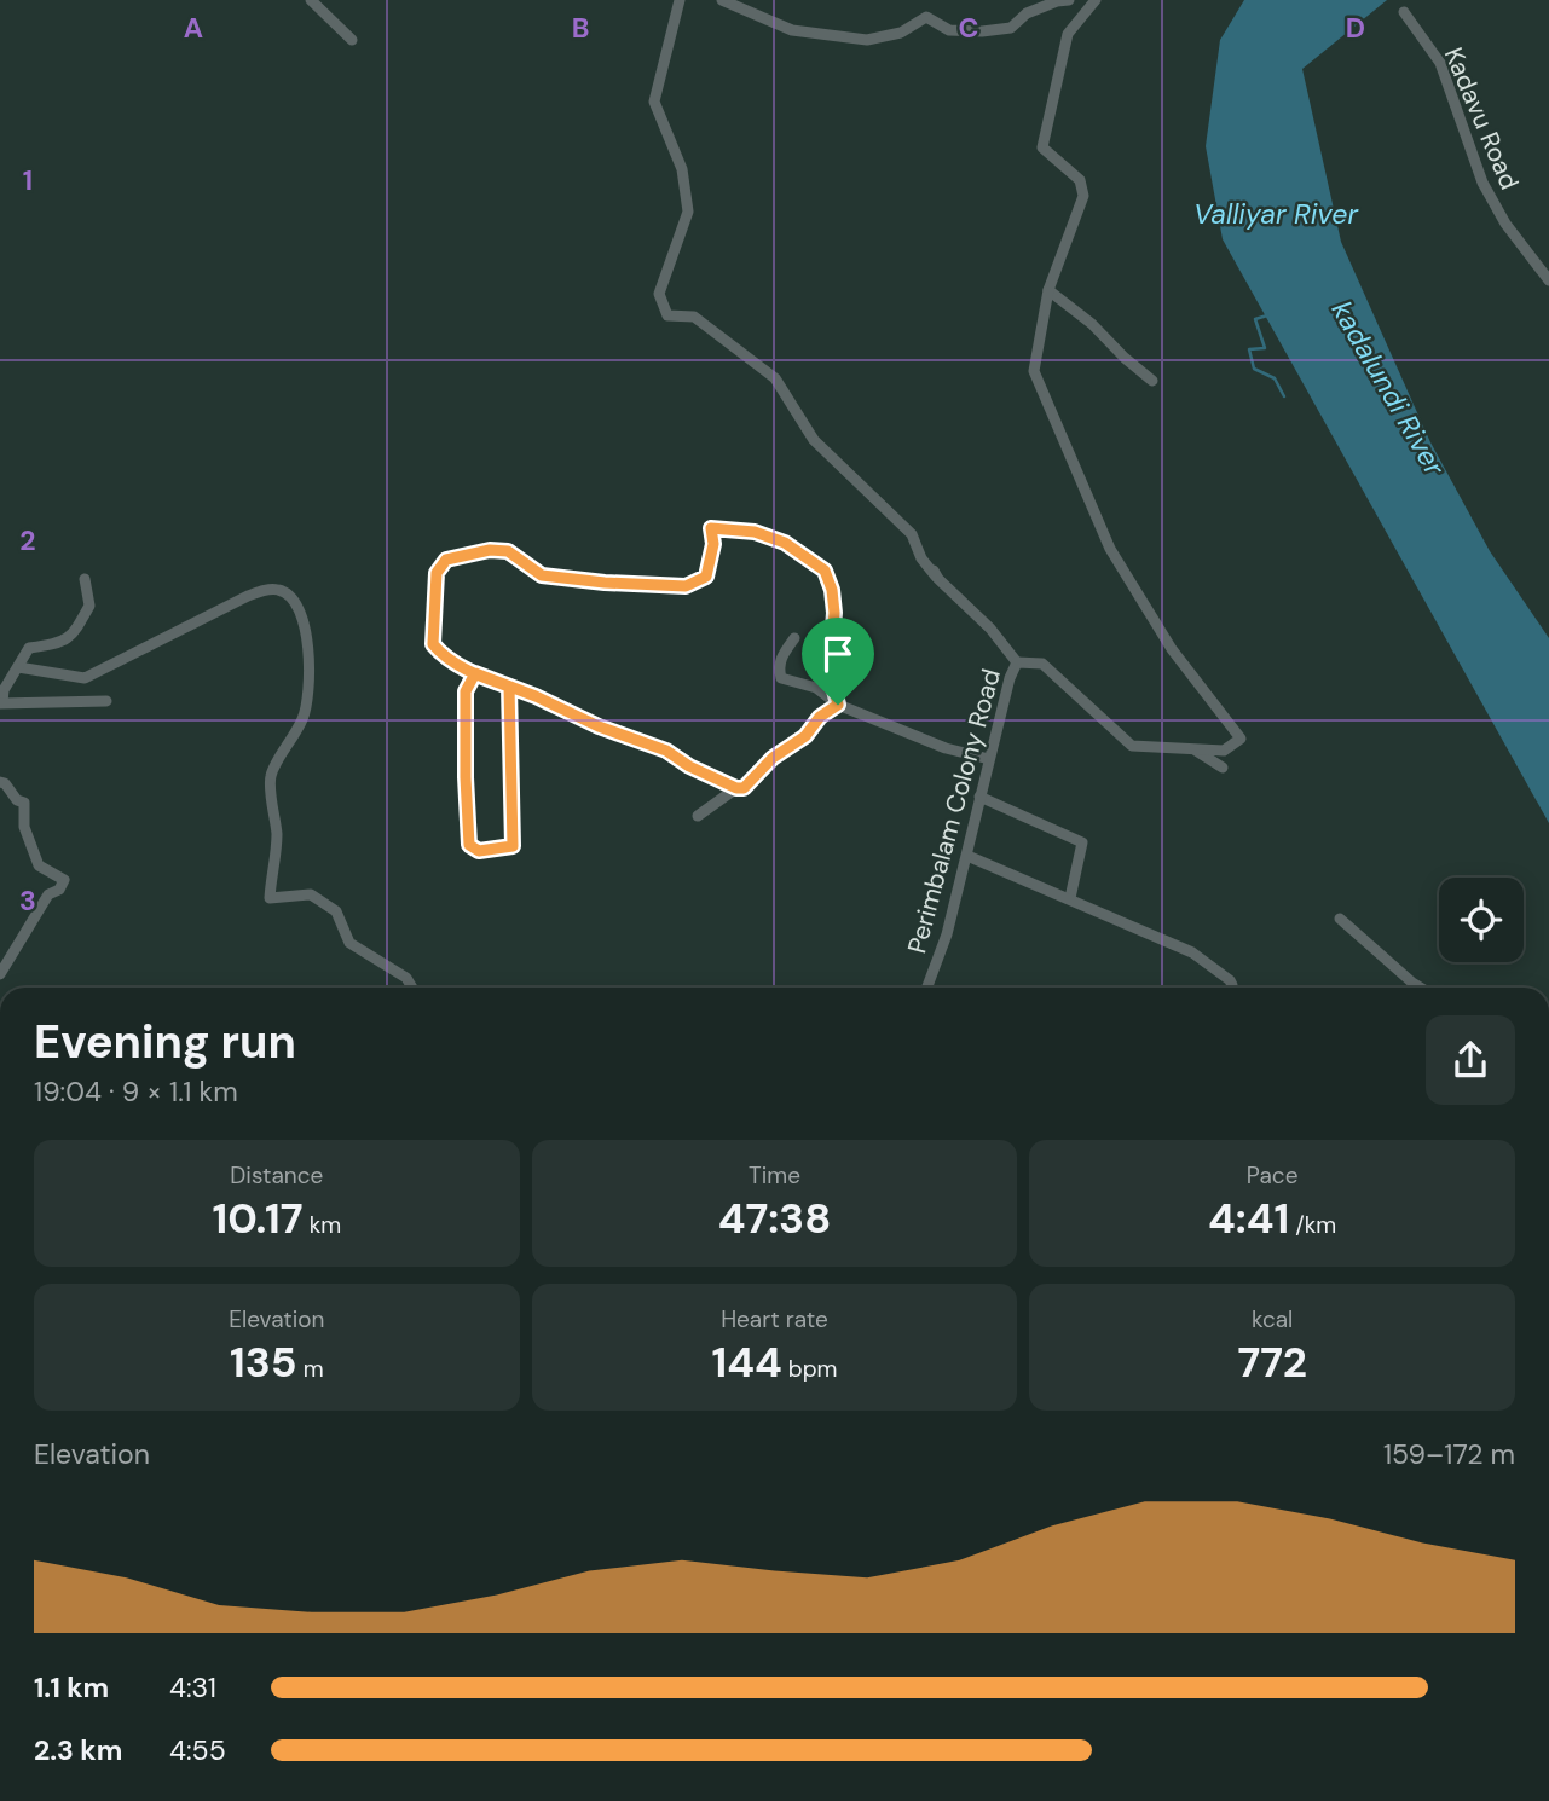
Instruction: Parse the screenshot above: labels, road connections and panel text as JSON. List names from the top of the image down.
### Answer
{
  "streets": {
    "street": ["Kadavu Road", "Perimbalam Colony Road"]
  },
  "water": ["Valliyar River", "kadalundi River"],
  "page": {
    "heading": ["Evening run", "19:04 · 9 × 1.1 km"],
    "stats": [
      ["Distance", "10.17 km"],
      ["Time", "47:38"],
      ["Pace", "4:41 /km"],
      ["Elevation", "135 m"],
      ["Heart rate", "144 bpm"],
      ["kcal", "772"]
    ],
    "chart": ["Elevation", "159–172 m"],
    "list": [
      {
        "name": "1.1 km",
        "note": "4:31"
      },
      {
        "name": "2.3 km",
        "note": "4:55"
      }
    ]
  },
  "grid": {
    "columns": [
      "A",
      "B",
      "C",
      "D"
    ],
    "rows": ["1", "2", "3"]
  }
}
